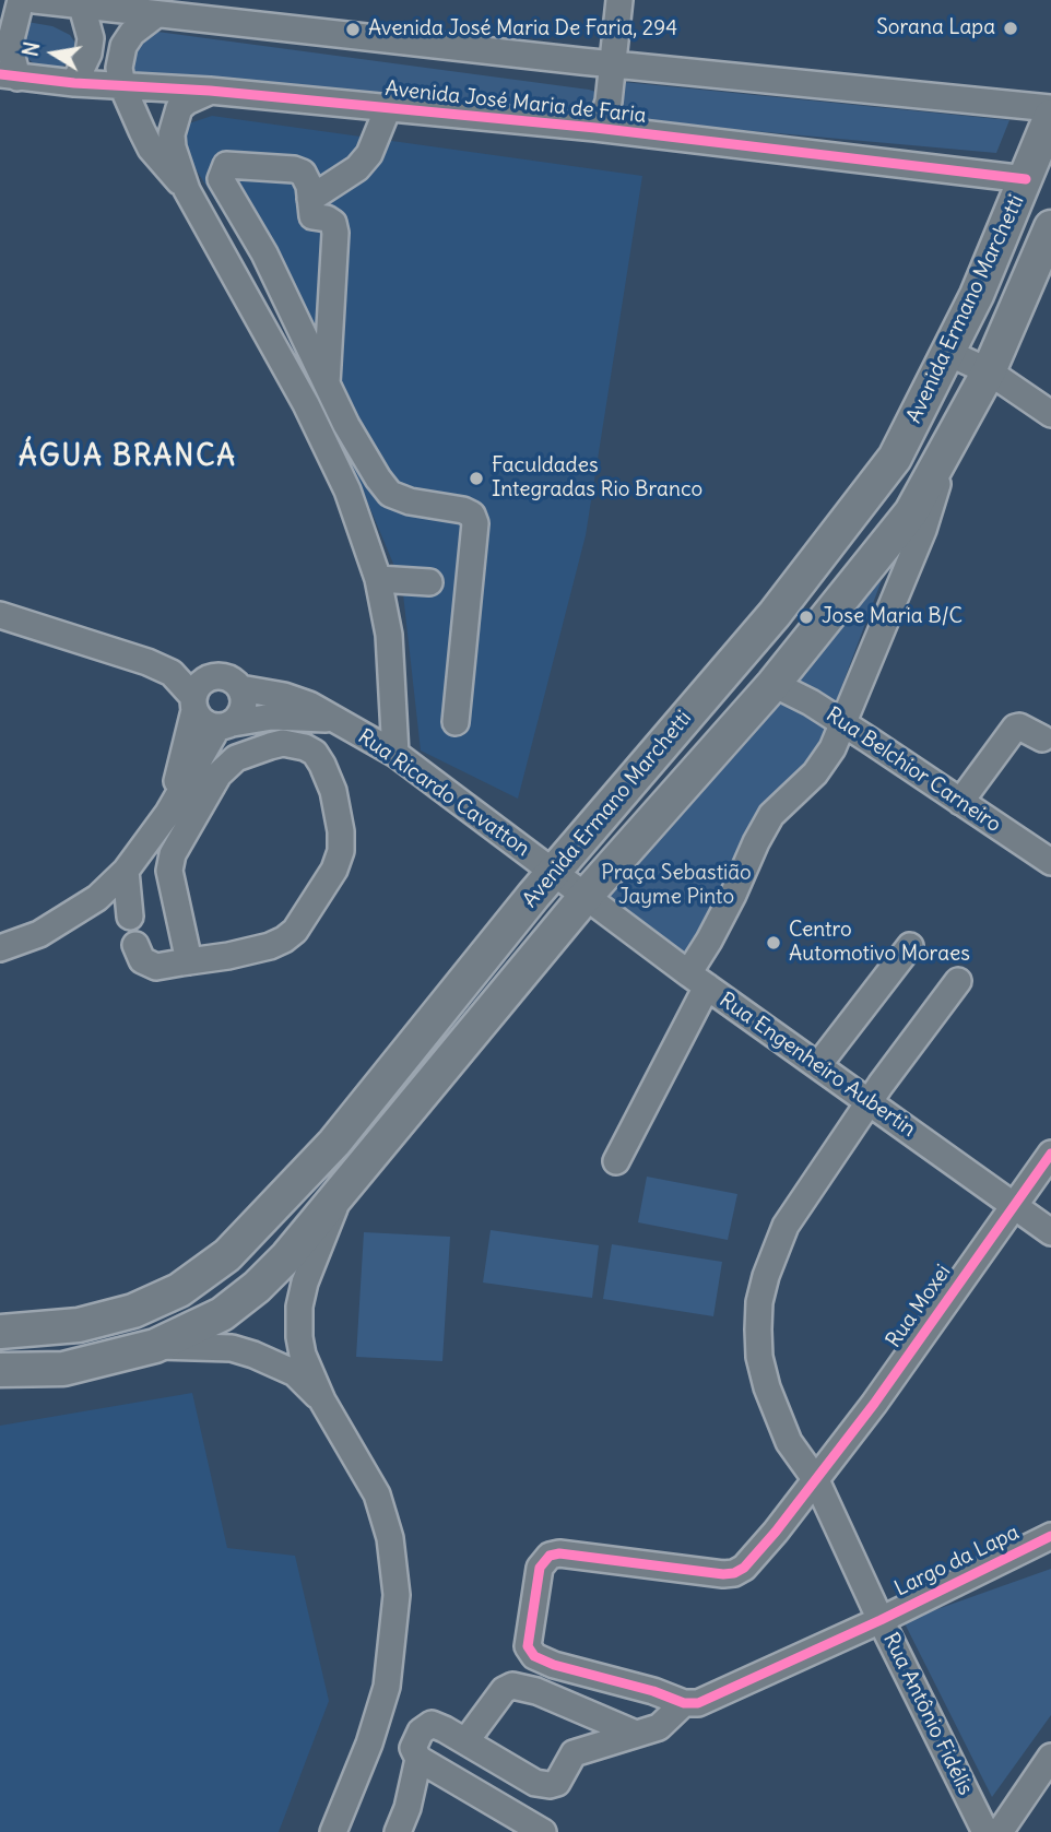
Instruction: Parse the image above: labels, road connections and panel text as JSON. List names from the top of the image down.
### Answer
{
  "streets": {
    "main road": ["Avenida Ermano Marchetti"],
    "street": [
      "Avenida José Maria de Faria",
      "Rua Belchior Carneiro",
      "Rua Ricardo Cavatton",
      "Rua Engenheiro Aubertin",
      "Rua Moxei",
      "Largo da Lapa",
      "Rua Antônio Fidélis"
    ]
  },
  "crossings": [
    ["Avenida José Maria de Faria", "Avenida Ermano Marchetti"],
    ["Avenida Ermano Marchetti", "Rua Belchior Carneiro"],
    ["Avenida Ermano Marchetti", "Rua Ricardo Cavatton"],
    ["Avenida Ermano Marchetti", "Rua Engenheiro Aubertin"],
    ["Rua Ricardo Cavatton", "Rua Engenheiro Aubertin"],
    ["Rua Engenheiro Aubertin", "Rua Moxei"],
    ["Rua Engenheiro Aubertin", "Rua Antônio Fidélis"],
    ["Rua Moxei", "Largo da Lapa"],
    ["Rua Moxei", "Rua Antônio Fidélis"],
    ["Largo da Lapa", "Rua Antônio Fidélis"]
  ],
  "districts": ["ÁGUA BRANCA"],
  "parks": ["Praça Sebastião Jayme Pinto"],
  "places": [
    "Sorana Lapa",
    "Avenida José Maria De Faria, 294",
    "Faculdades Integradas Rio Branco",
    "Jose Maria B/C",
    "Centro Automotivo Moraes"
  ],
  "north": "left"
}
